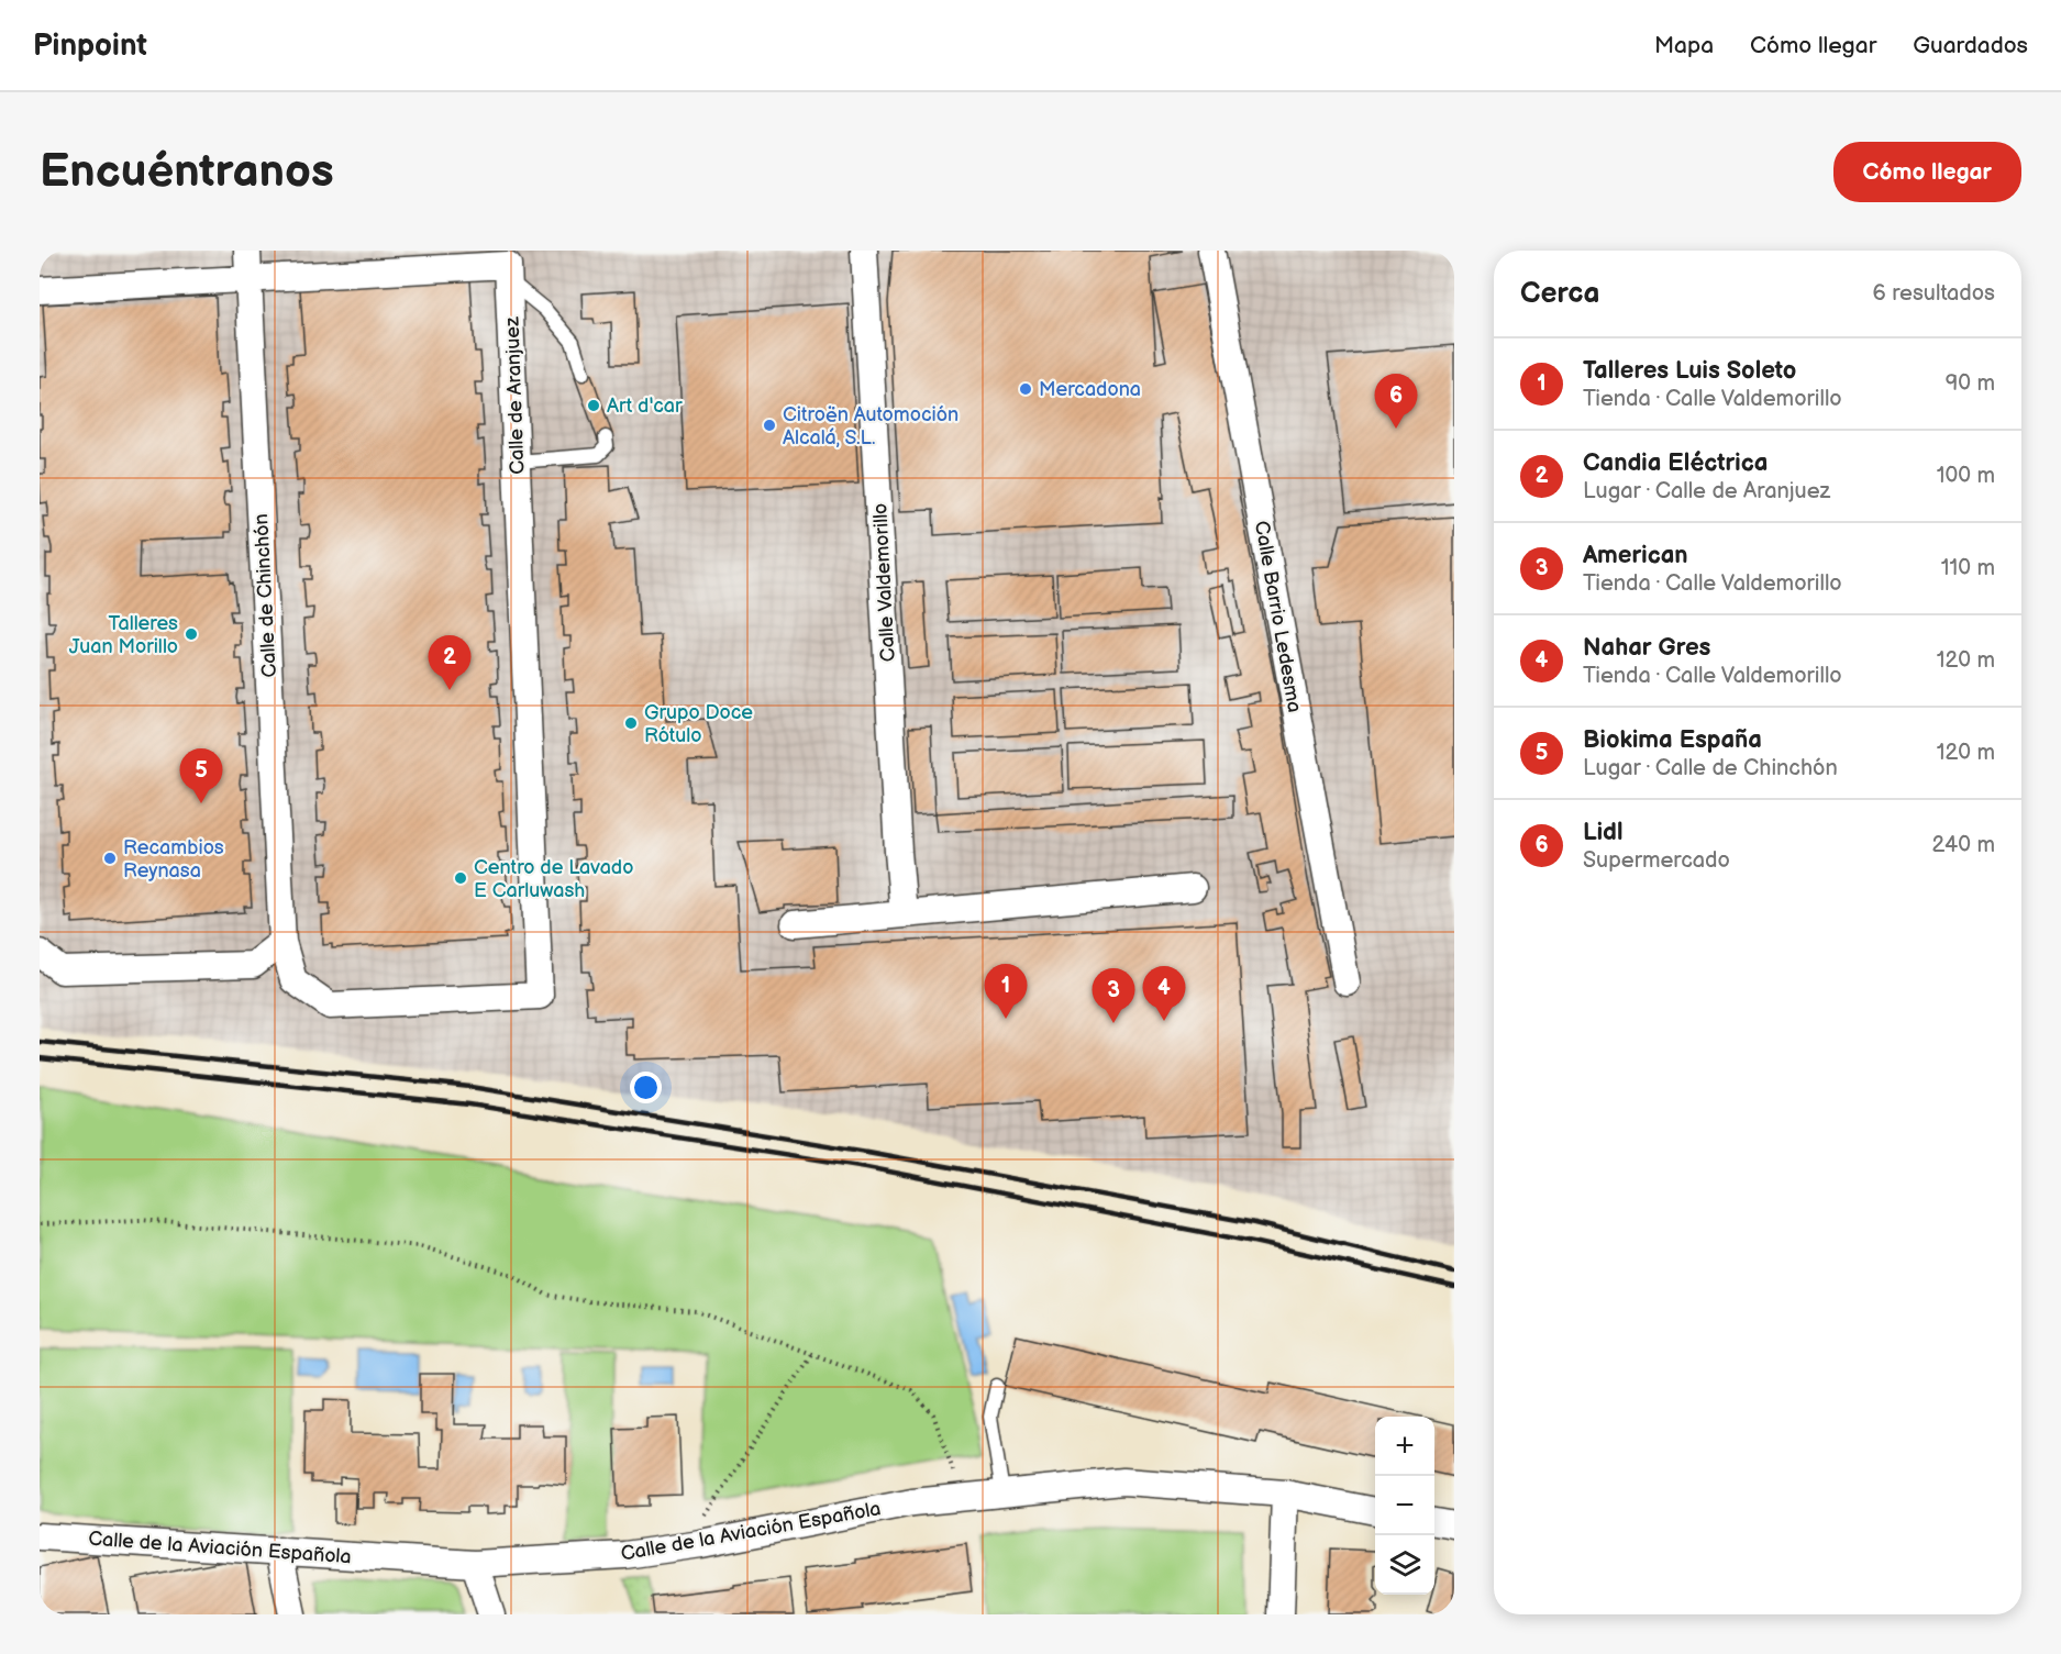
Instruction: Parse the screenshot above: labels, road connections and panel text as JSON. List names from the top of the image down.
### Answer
{
  "streets": {
    "street": [
      "Calle de Aranjuez",
      "Calle Valdemorillo",
      "Calle de Chinchón",
      "Calle Barrio Ledesma",
      "Calle de la Aviación Española"
    ]
  },
  "crossings": [
    ["Calle de Aranjuez", "Calle de Chinchón"]
  ],
  "places": [
    "Mercadona",
    "Art d'car",
    "Citroën Automoción Alcalá, S.L.",
    "Talleres Juan Morillo",
    "Grupo Doce Rótulo",
    "Recambios Reynasa",
    "Centro de Lavado E Carluwash"
  ],
  "page": {
    "header": "Pinpoint",
    "nav": ["Mapa", "Cómo llegar", "Guardados"],
    "buttons": "Cómo llegar",
    "title": "Encuéntranos",
    "heading": ["Cerca", "6 resultados"],
    "list": [
      {
        "mark": "1",
        "name": "Talleres Luis Soleto",
        "note": "Tienda · Calle Valdemorillo",
        "value": "90 m"
      },
      {
        "mark": "2",
        "name": "Candia Eléctrica",
        "note": "Lugar · Calle de Aranjuez",
        "value": "100 m"
      },
      {
        "mark": "3",
        "name": "American",
        "note": "Tienda · Calle Valdemorillo",
        "value": "110 m"
      },
      {
        "mark": "4",
        "name": "Nahar Gres",
        "note": "Tienda · Calle Valdemorillo",
        "value": "120 m"
      },
      {
        "mark": "5",
        "name": "Biokima España",
        "note": "Lugar · Calle de Chinchón",
        "value": "120 m"
      },
      {
        "mark": "6",
        "name": "Lidl",
        "note": "Supermercado",
        "value": "240 m"
      }
    ],
    "pins": [
      "6",
      "2",
      "5",
      "1",
      "4",
      "3"
    ],
    "map_buttons": ["+", "−"]
  }
}
